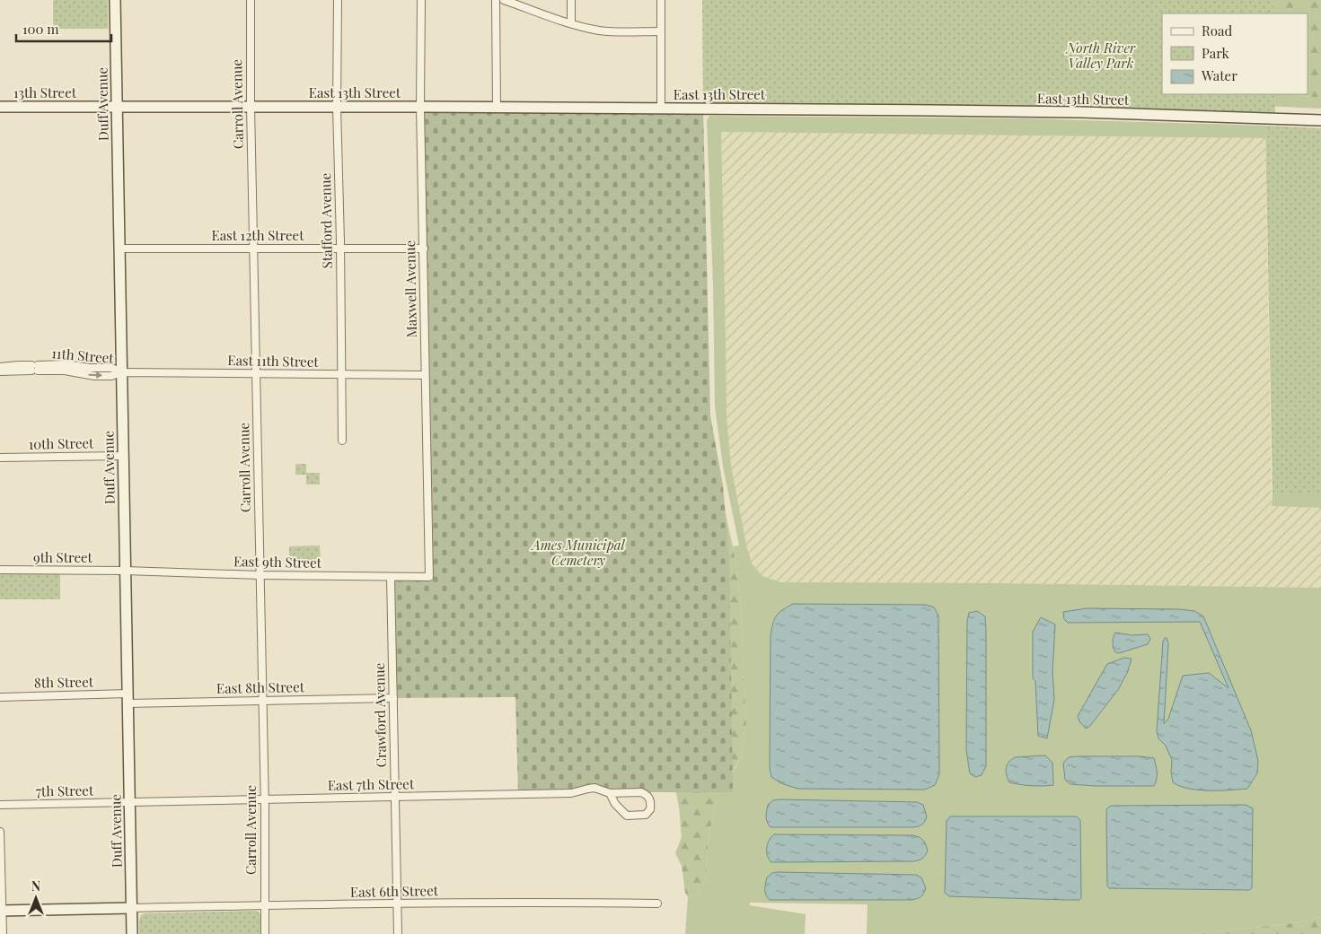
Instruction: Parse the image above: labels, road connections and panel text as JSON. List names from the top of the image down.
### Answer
{
  "streets": {
    "main road": ["13th Street", "East 13th Street", "Duff Avenue"],
    "street": [
      "Carroll Avenue",
      "Stafford Avenue",
      "East 12th Street",
      "Maxwell Avenue",
      "11th Street",
      "East 11th Street",
      "10th Street",
      "9th Street",
      "East 9th Street",
      "8th Street",
      "East 8th Street",
      "Crawford Avenue",
      "East 7th Street",
      "7th Street",
      "East 6th Street"
    ]
  },
  "crossings": [
    ["13th Street", "East 13th Street"],
    ["13th Street", "Duff Avenue"],
    ["East 13th Street", "Duff Avenue"],
    ["East 13th Street", "Carroll Avenue"],
    ["East 13th Street", "Stafford Avenue"],
    ["East 13th Street", "Maxwell Avenue"],
    ["Duff Avenue", "East 12th Street"],
    ["Duff Avenue", "11th Street"],
    ["Duff Avenue", "East 11th Street"],
    ["Duff Avenue", "10th Street"],
    ["Duff Avenue", "9th Street"],
    ["Duff Avenue", "East 9th Street"],
    ["Duff Avenue", "8th Street"],
    ["Duff Avenue", "East 8th Street"],
    ["Duff Avenue", "East 7th Street"],
    ["Duff Avenue", "7th Street"],
    ["Duff Avenue", "East 6th Street"],
    ["Carroll Avenue", "East 12th Street"],
    ["Carroll Avenue", "East 11th Street"],
    ["Carroll Avenue", "East 9th Street"],
    ["Carroll Avenue", "East 8th Street"],
    ["Carroll Avenue", "East 7th Street"],
    ["Carroll Avenue", "East 6th Street"],
    ["Stafford Avenue", "East 12th Street"],
    ["Stafford Avenue", "East 11th Street"],
    ["East 12th Street", "Maxwell Avenue"],
    ["Maxwell Avenue", "East 11th Street"],
    ["Maxwell Avenue", "East 9th Street"],
    ["11th Street", "East 11th Street"],
    ["9th Street", "East 9th Street"],
    ["East 9th Street", "Crawford Avenue"],
    ["8th Street", "East 8th Street"],
    ["East 8th Street", "Crawford Avenue"],
    ["Crawford Avenue", "East 7th Street"],
    ["Crawford Avenue", "East 6th Street"],
    ["East 7th Street", "7th Street"]
  ],
  "parks": ["North River Valley Park", "Ames Municipal Cemetery"],
  "legend": ["Road", "Park", "Water"],
  "scale_bar": "100 m",
  "north": "top"
}
